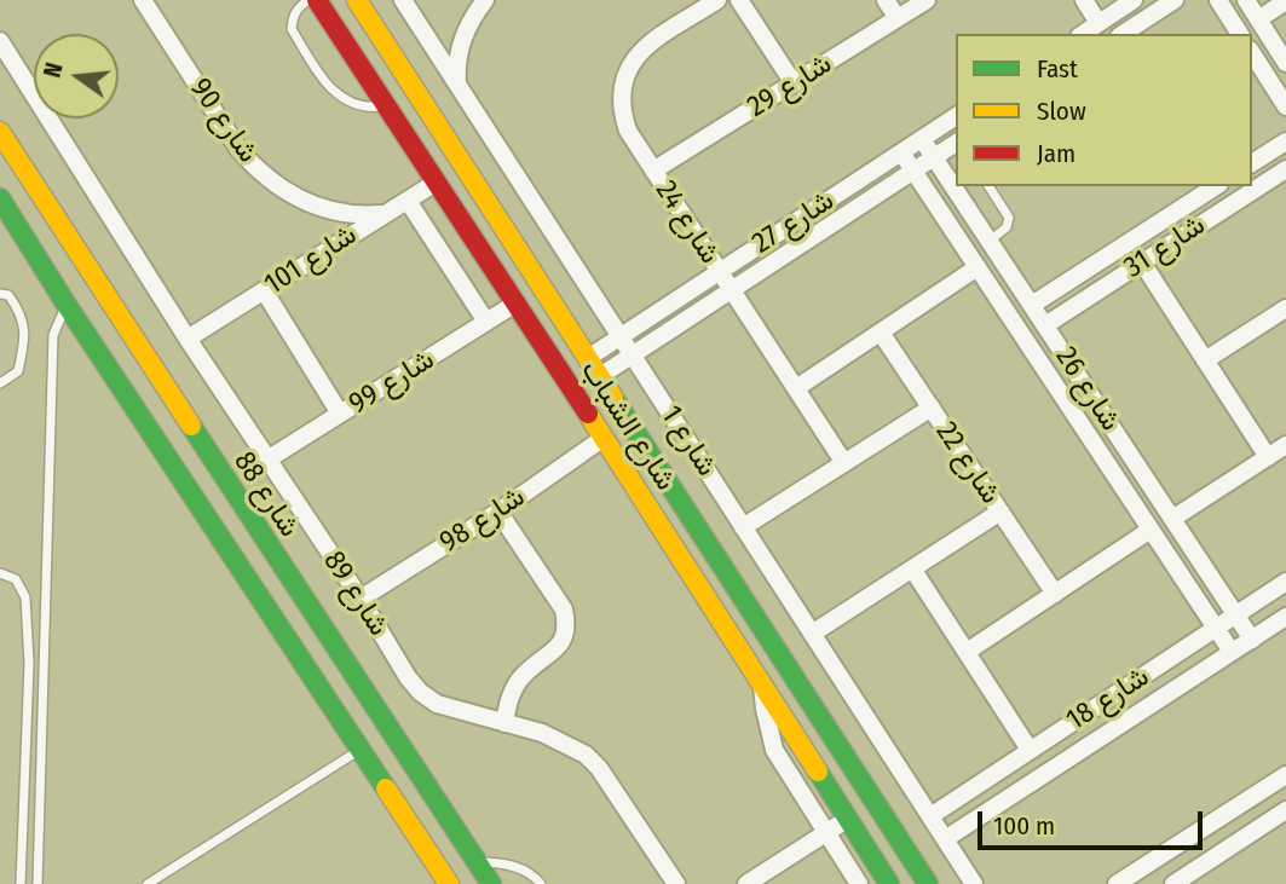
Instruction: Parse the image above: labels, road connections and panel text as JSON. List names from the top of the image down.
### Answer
{
  "streets": {
    "street": [
      "شارع 29",
      "شارع 90",
      "شارع 24",
      "شارع 27",
      "شارع 31",
      "شارع 101",
      "شارع 99",
      "شارع 26",
      "شارع الشباب",
      "شارع 1",
      "شارع 22",
      "شارع 88",
      "شارع 98",
      "شارع 89",
      "شارع 18"
    ]
  },
  "crossings": [
    ["شارع 29", "شارع 24"],
    ["شارع 90", "شارع 101"],
    ["شارع 24", "شارع 27"],
    ["شارع 27", "شارع 26"],
    ["شارع 27", "شارع الشباب"],
    ["شارع 27", "شارع 1"],
    ["شارع 31", "شارع 26"],
    ["شارع 101", "شارع الشباب"],
    ["شارع 101", "شارع 89"],
    ["شارع 99", "شارع الشباب"],
    ["شارع 99", "شارع 89"],
    ["شارع 26", "شارع 18"],
    ["شارع الشباب", "شارع 98"],
    ["شارع 1", "شارع 18"],
    ["شارع 98", "شارع 89"]
  ],
  "legend": ["Fast", "Slow", "Jam"],
  "scale_bar": "100 m",
  "north": "left"
}
